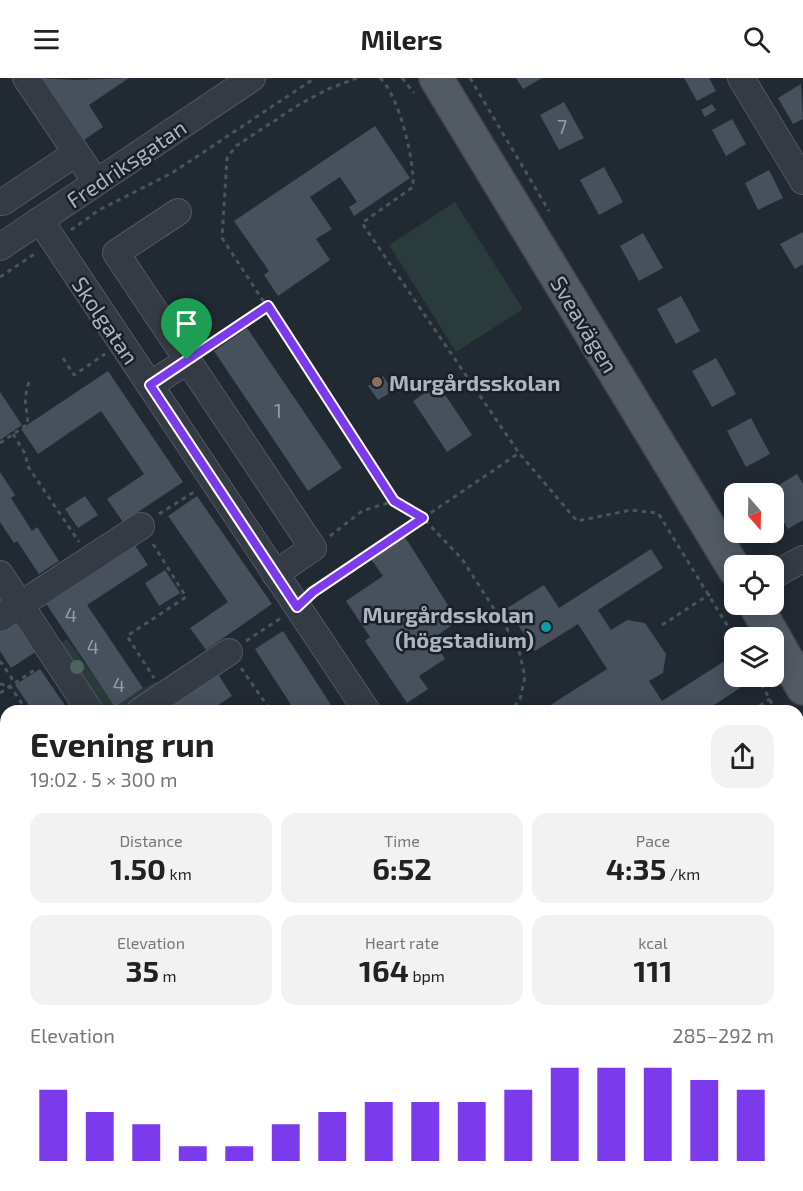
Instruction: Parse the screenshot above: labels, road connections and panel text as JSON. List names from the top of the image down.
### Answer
{
  "streets": {
    "main road": ["Sveavägen"],
    "street": ["Fredriksgatan", "Skolgatan"]
  },
  "crossings": [
    ["Fredriksgatan", "Skolgatan"]
  ],
  "places": ["Murgårdsskolan", "Murgårdsskolan (högstadium)"],
  "house_numbers": [
    "7",
    "1",
    "4",
    "4",
    "4"
  ],
  "north": "bottom",
  "page": {
    "header": "Milers",
    "heading": ["Evening run", "19:02 · 5 × 300 m"],
    "stats": [
      ["Distance", "1.50 km"],
      ["Time", "6:52"],
      ["Pace", "4:35 /km"],
      ["Elevation", "35 m"],
      ["Heart rate", "164 bpm"],
      ["kcal", "111"]
    ],
    "chart": ["Elevation", "285–292 m"]
  }
}
